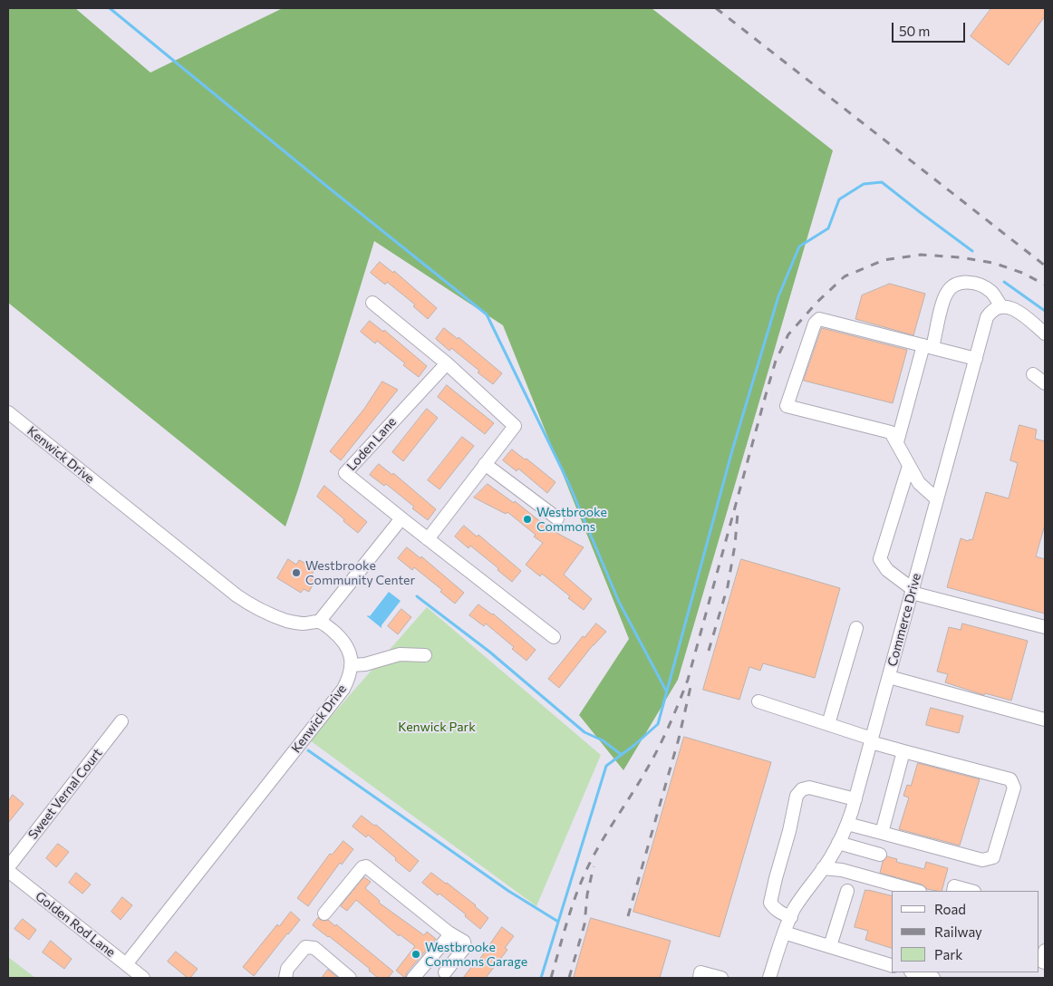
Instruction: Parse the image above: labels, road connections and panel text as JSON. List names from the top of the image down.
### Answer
{
  "streets": {
    "street": [
      "Loden Lane",
      "Kenwick Drive",
      "Commerce Drive",
      "Sweet Vernal Court",
      "Golden Rod Lane"
    ]
  },
  "crossings": [
    ["Kenwick Drive", "Golden Rod Lane"]
  ],
  "parks": ["Kenwick Park"],
  "places": ["Westbrooke Commons", "Westbrooke Community Center", "Westbrooke Commons Garage"],
  "legend": ["Road", "Railway", "Park"],
  "scale_bar": "50 m"
}
